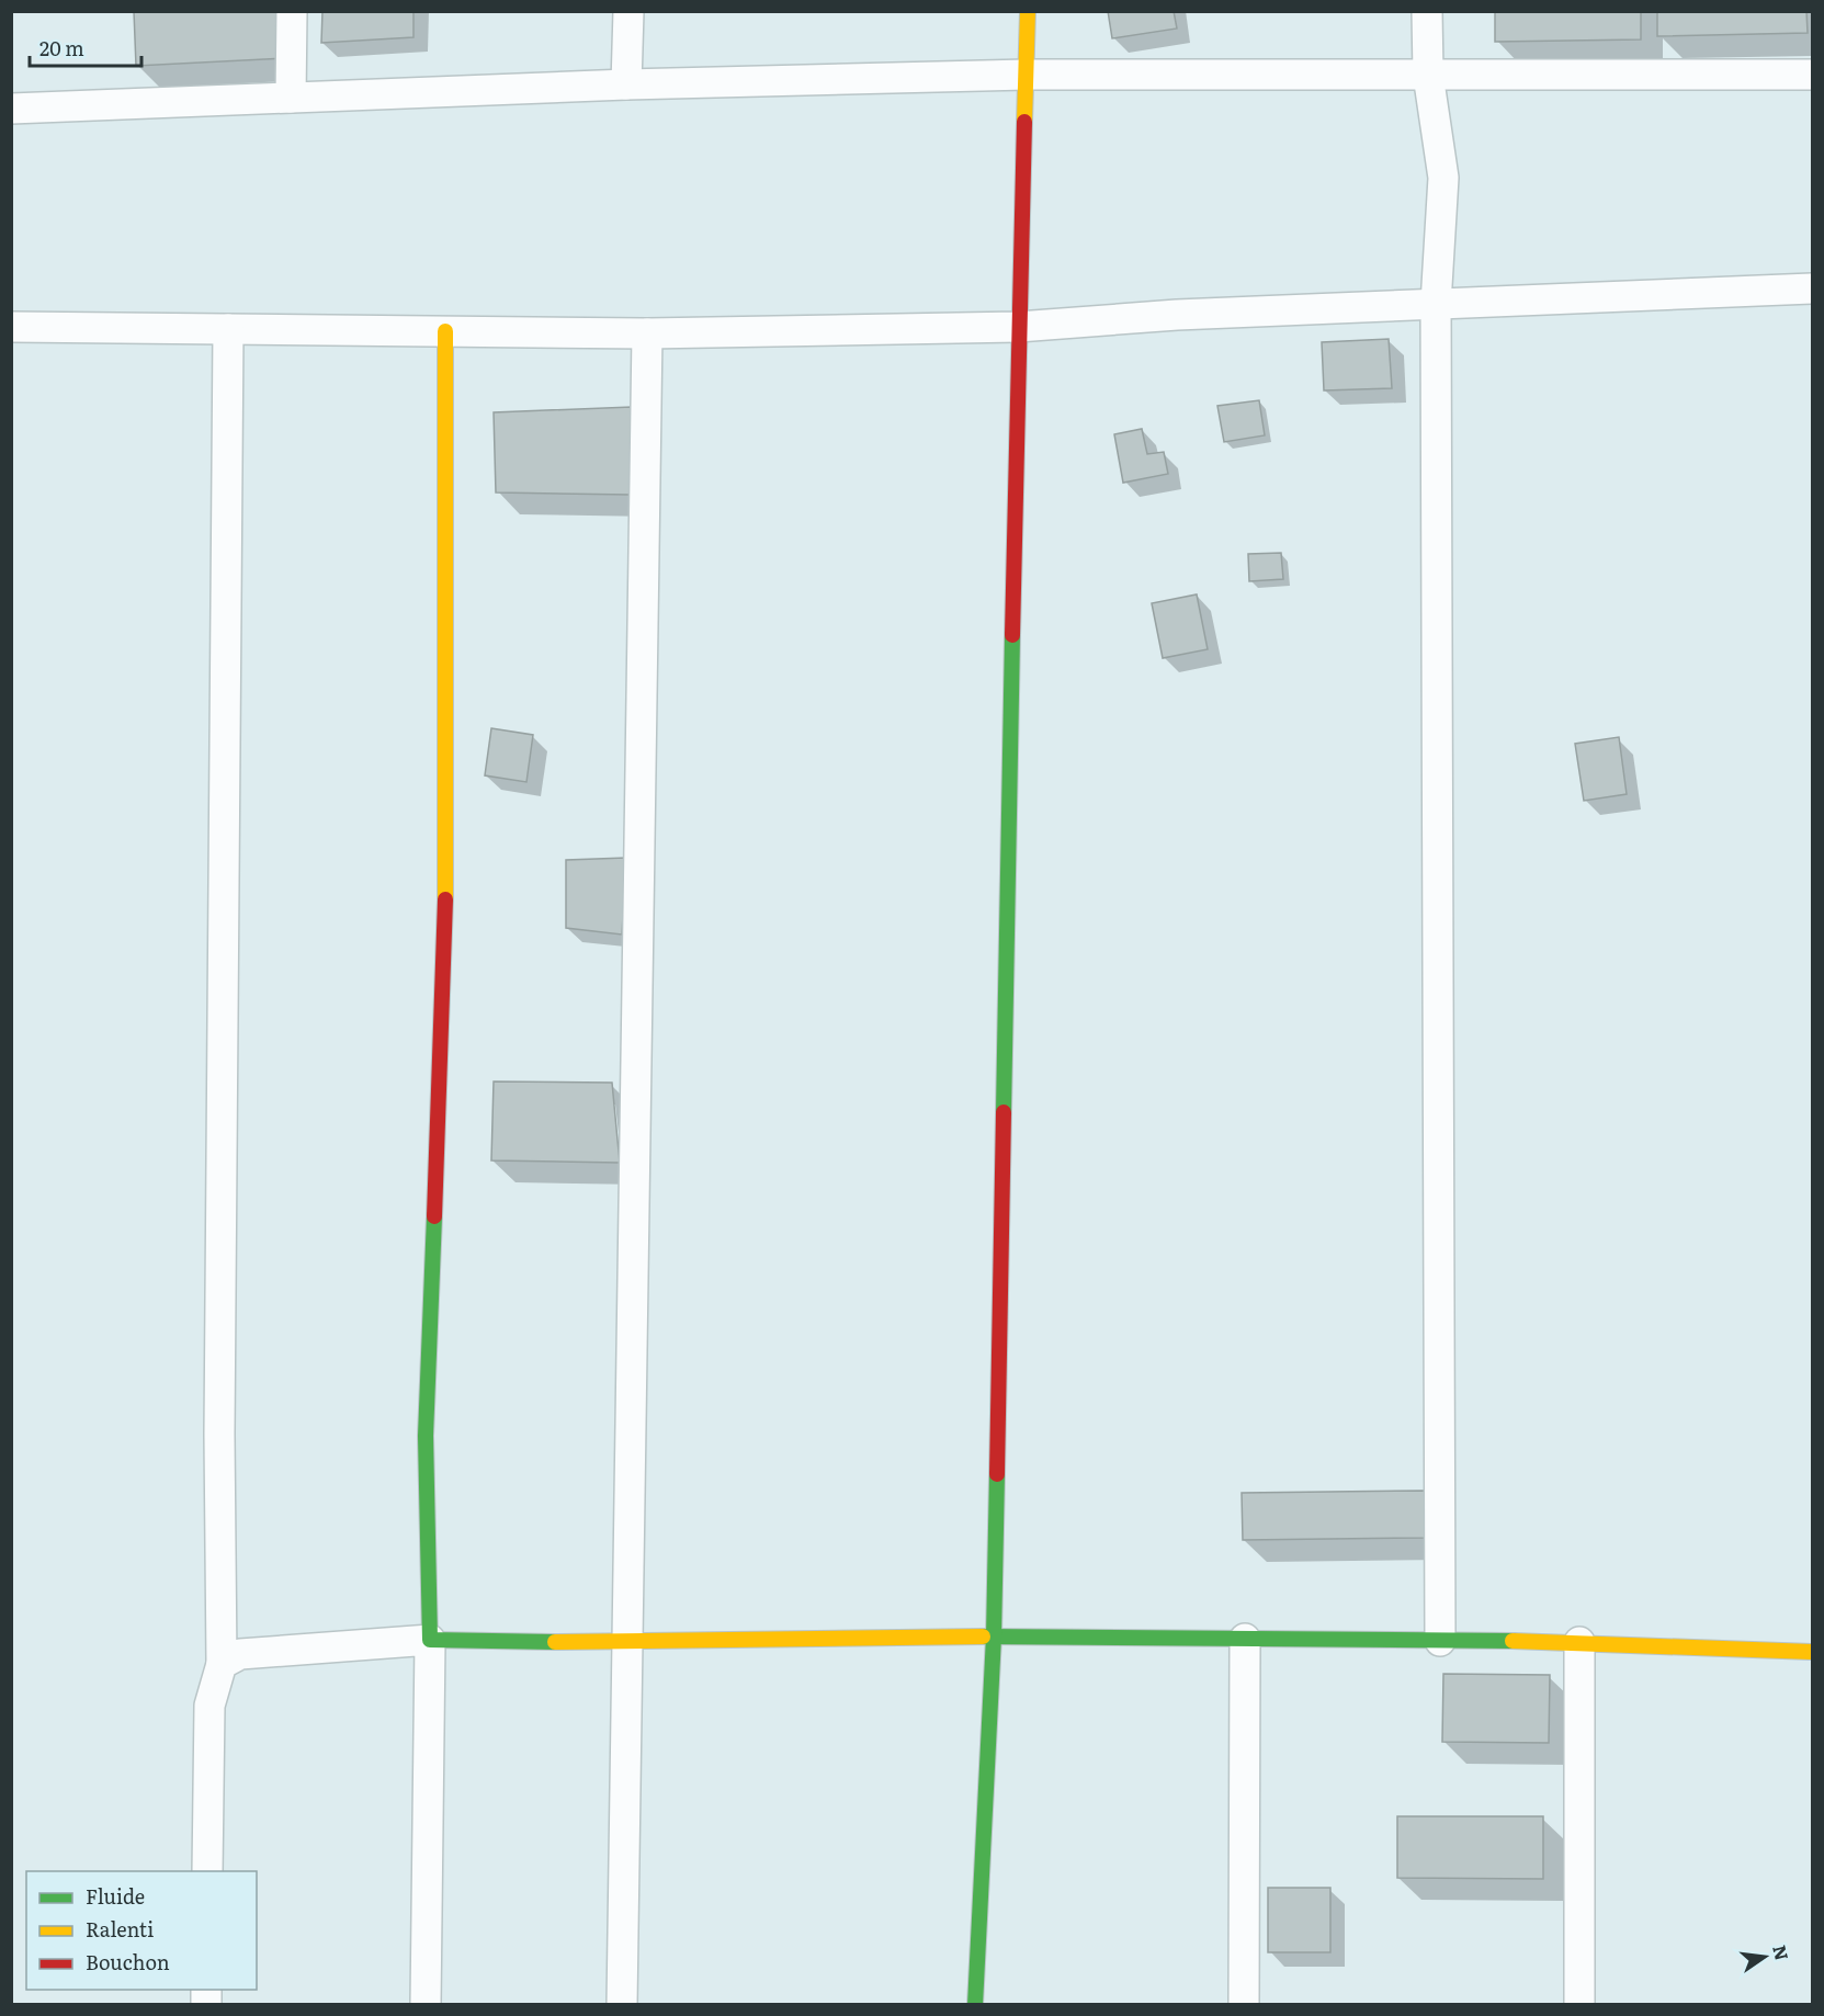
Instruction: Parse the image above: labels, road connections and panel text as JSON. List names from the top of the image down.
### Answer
{
  "legend": ["Fluide", "Ralenti", "Bouchon"],
  "scale_bar": "20 m",
  "north": "right"
}
